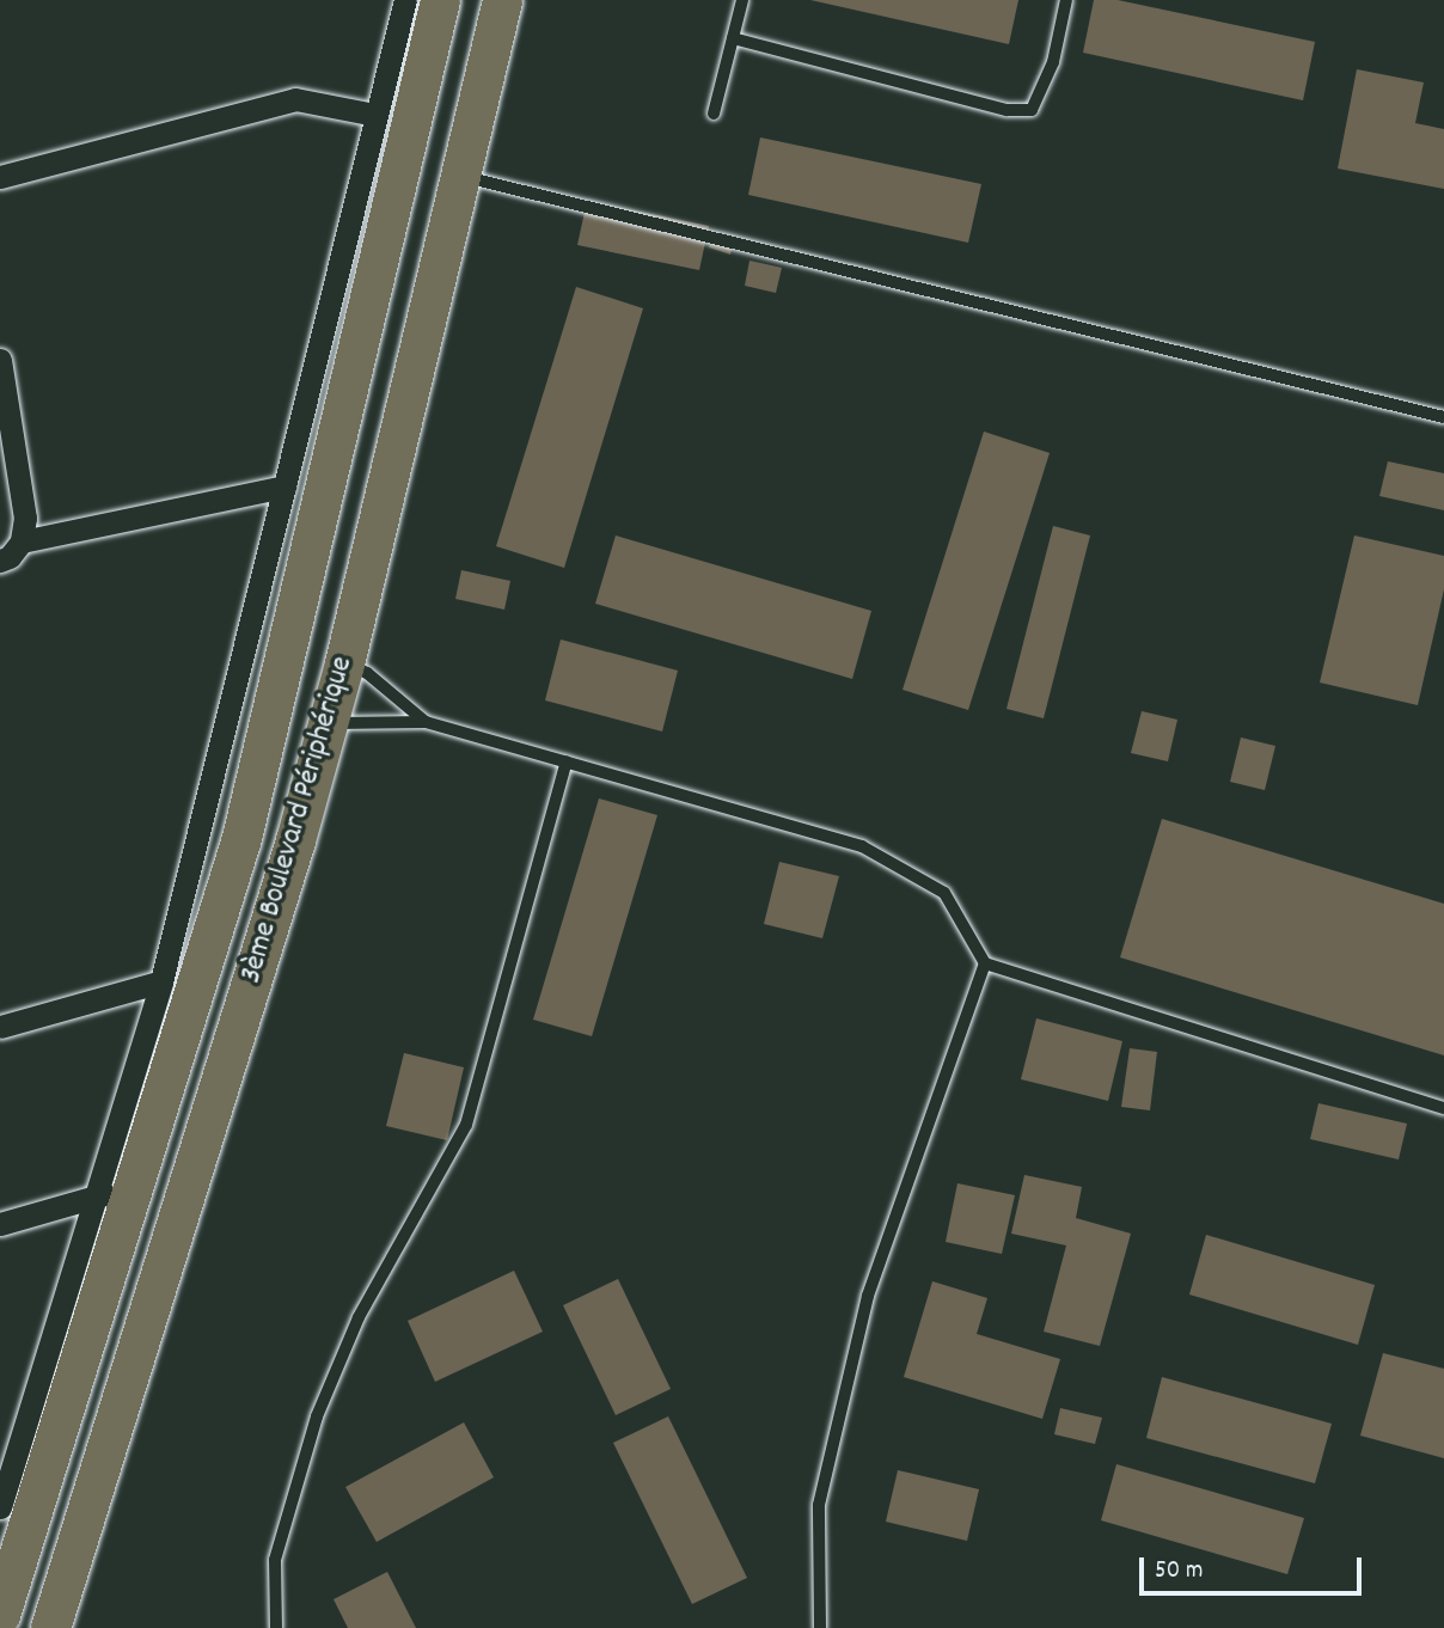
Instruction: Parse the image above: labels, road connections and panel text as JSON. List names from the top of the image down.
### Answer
{
  "streets": {
    "highway": ["3ème Boulevard Périphérique"]
  },
  "scale_bar": "50 m"
}
